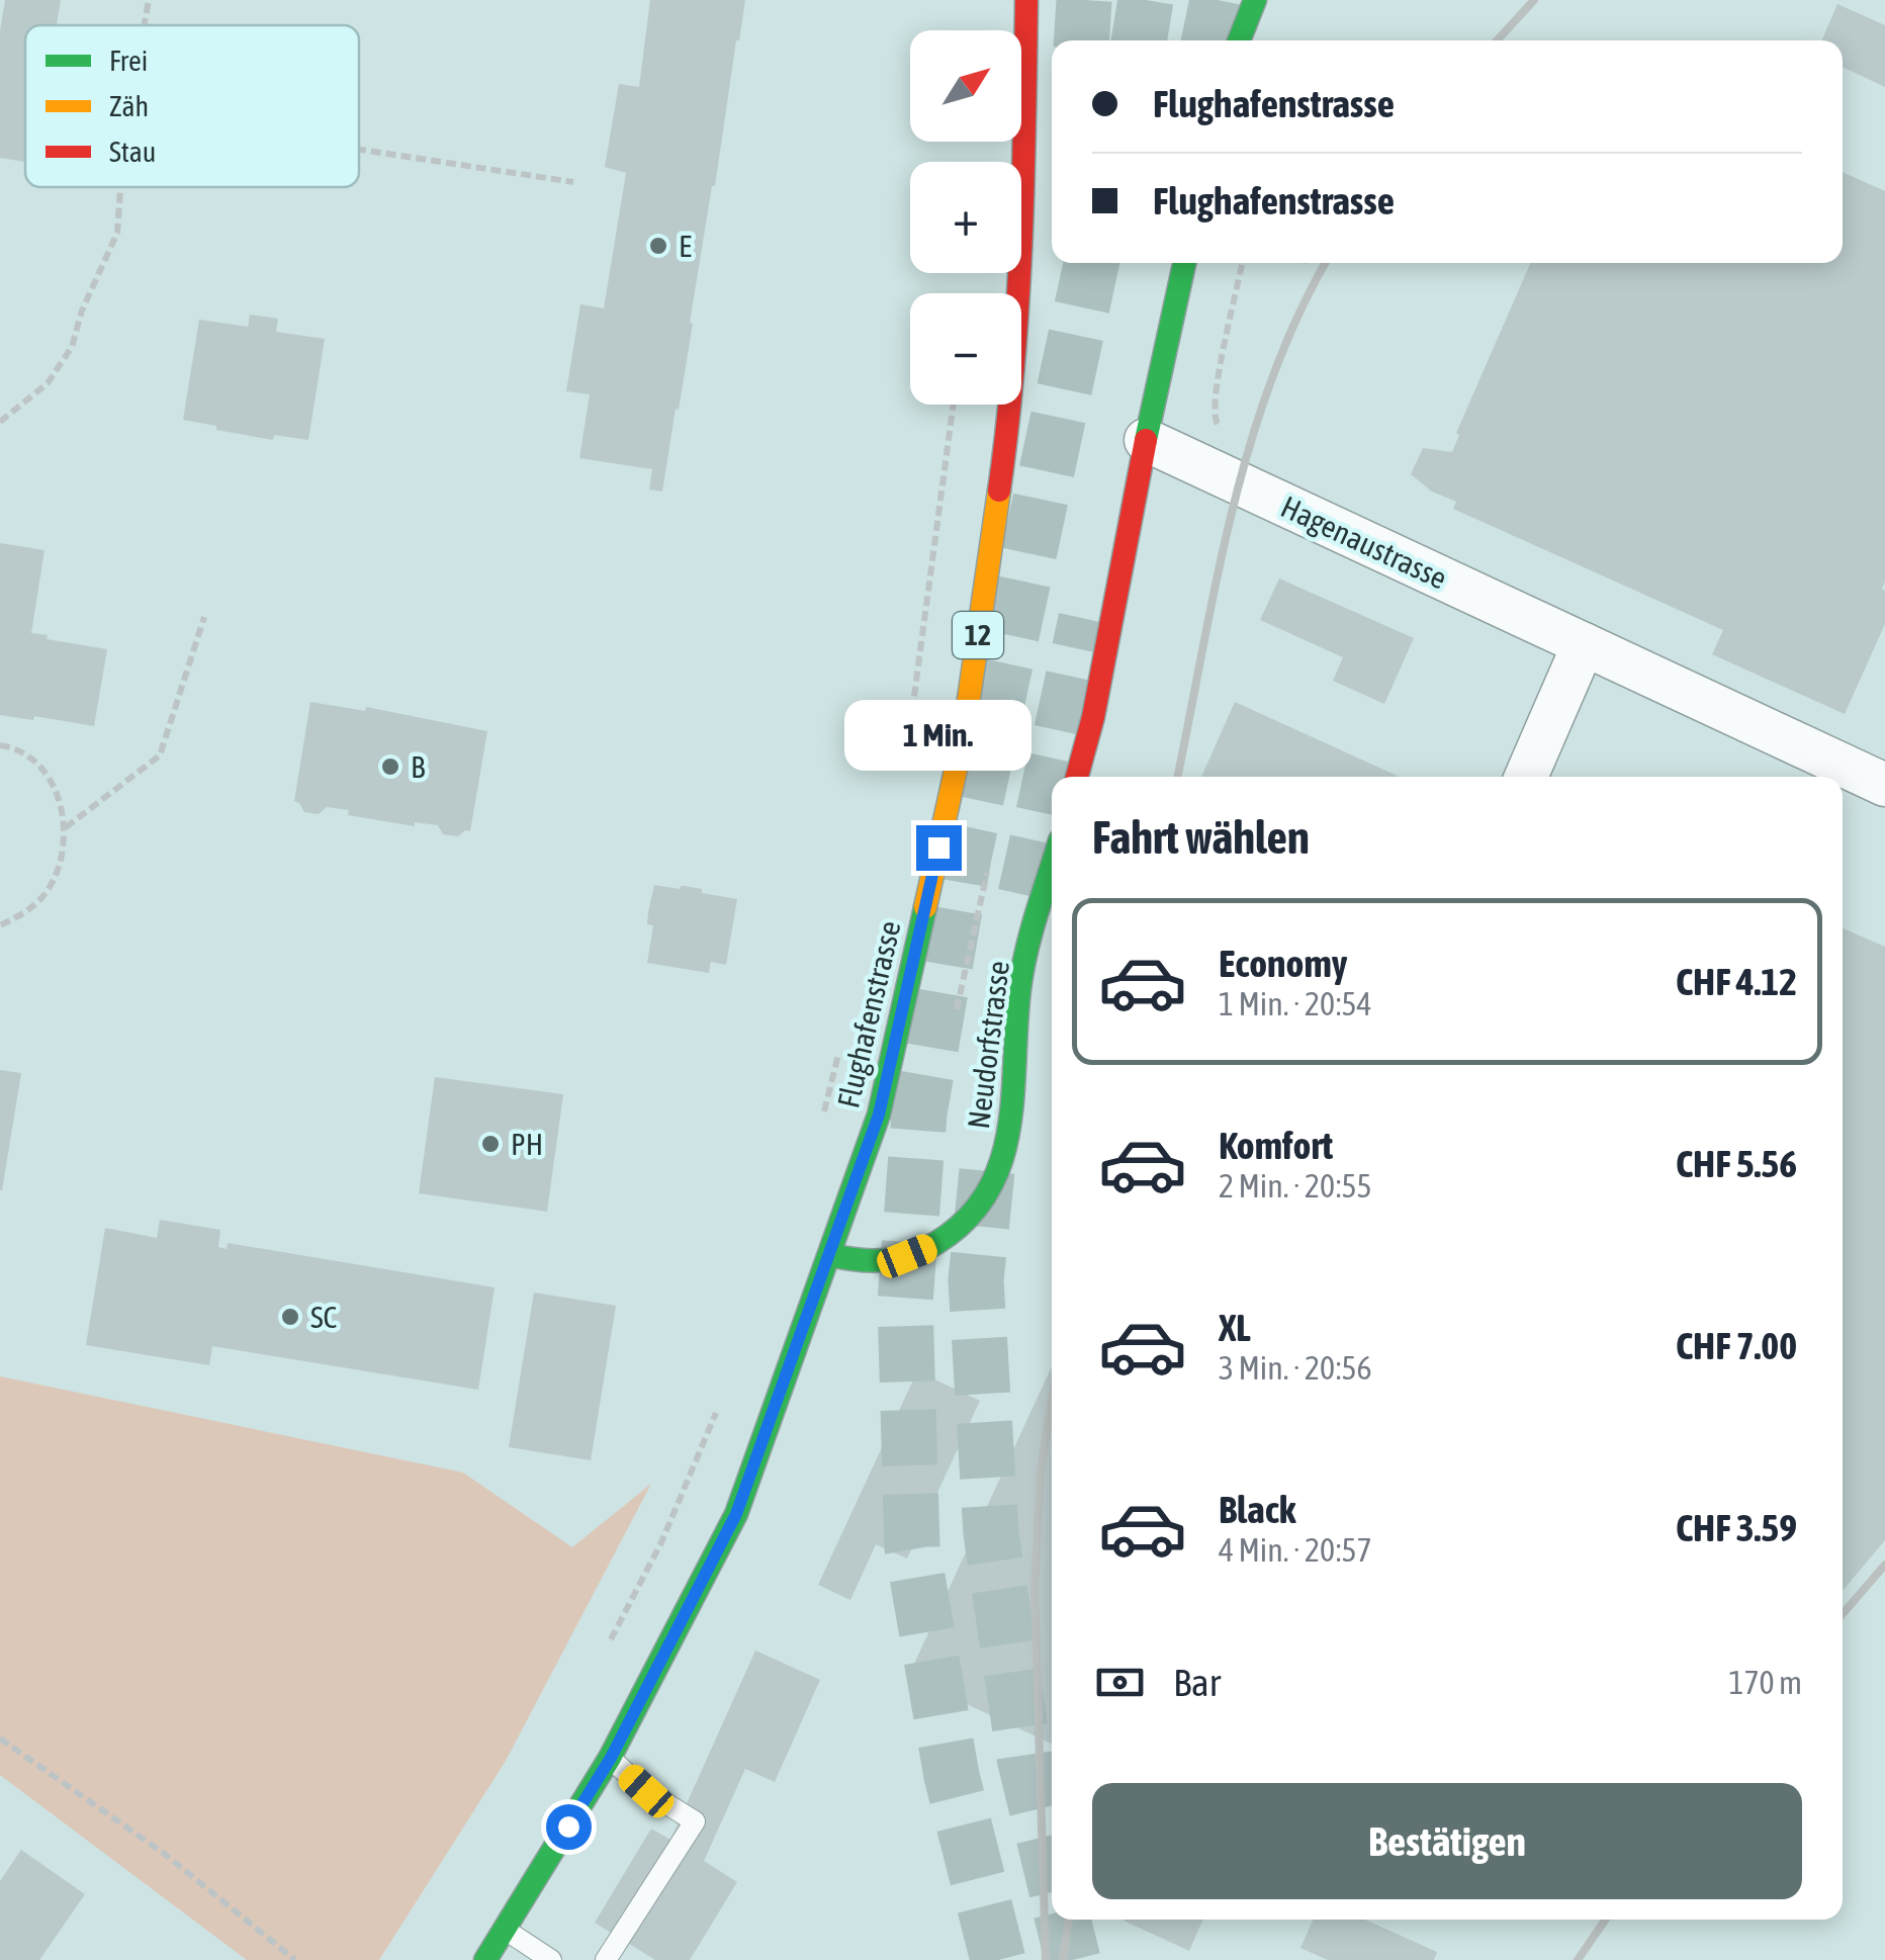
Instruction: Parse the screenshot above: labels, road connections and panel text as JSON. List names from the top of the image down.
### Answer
{
  "streets": {
    "main road": ["12", "Flughafenstrasse", "Neudorfstrasse"],
    "street": ["Hagenaustrasse"]
  },
  "crossings": [
    ["Flughafenstrasse", "Neudorfstrasse"]
  ],
  "places": [
    "E",
    "B",
    "PH",
    "SC"
  ],
  "legend": ["Frei", "Zäh", "Stau"],
  "north": "top right",
  "page": {
    "map_buttons": ["+", "−"],
    "banner": ["Flughafenstrasse", "Flughafenstrasse"],
    "bubble": "1 Min.",
    "heading": "Fahrt wählen",
    "list": [
      {
        "name": "Economy",
        "note": "1 Min. · 20:54",
        "value": "CHF 4.12"
      },
      {
        "name": "Komfort",
        "note": "2 Min. · 20:55",
        "value": "CHF 5.56"
      },
      {
        "name": "XL",
        "note": "3 Min. · 20:56",
        "value": "CHF 7.00"
      },
      {
        "name": "Black",
        "note": "4 Min. · 20:57",
        "value": "CHF 3.59"
      }
    ],
    "pay": ["Bar", "170 m"],
    "buttons": "Bestätigen"
  }
}
